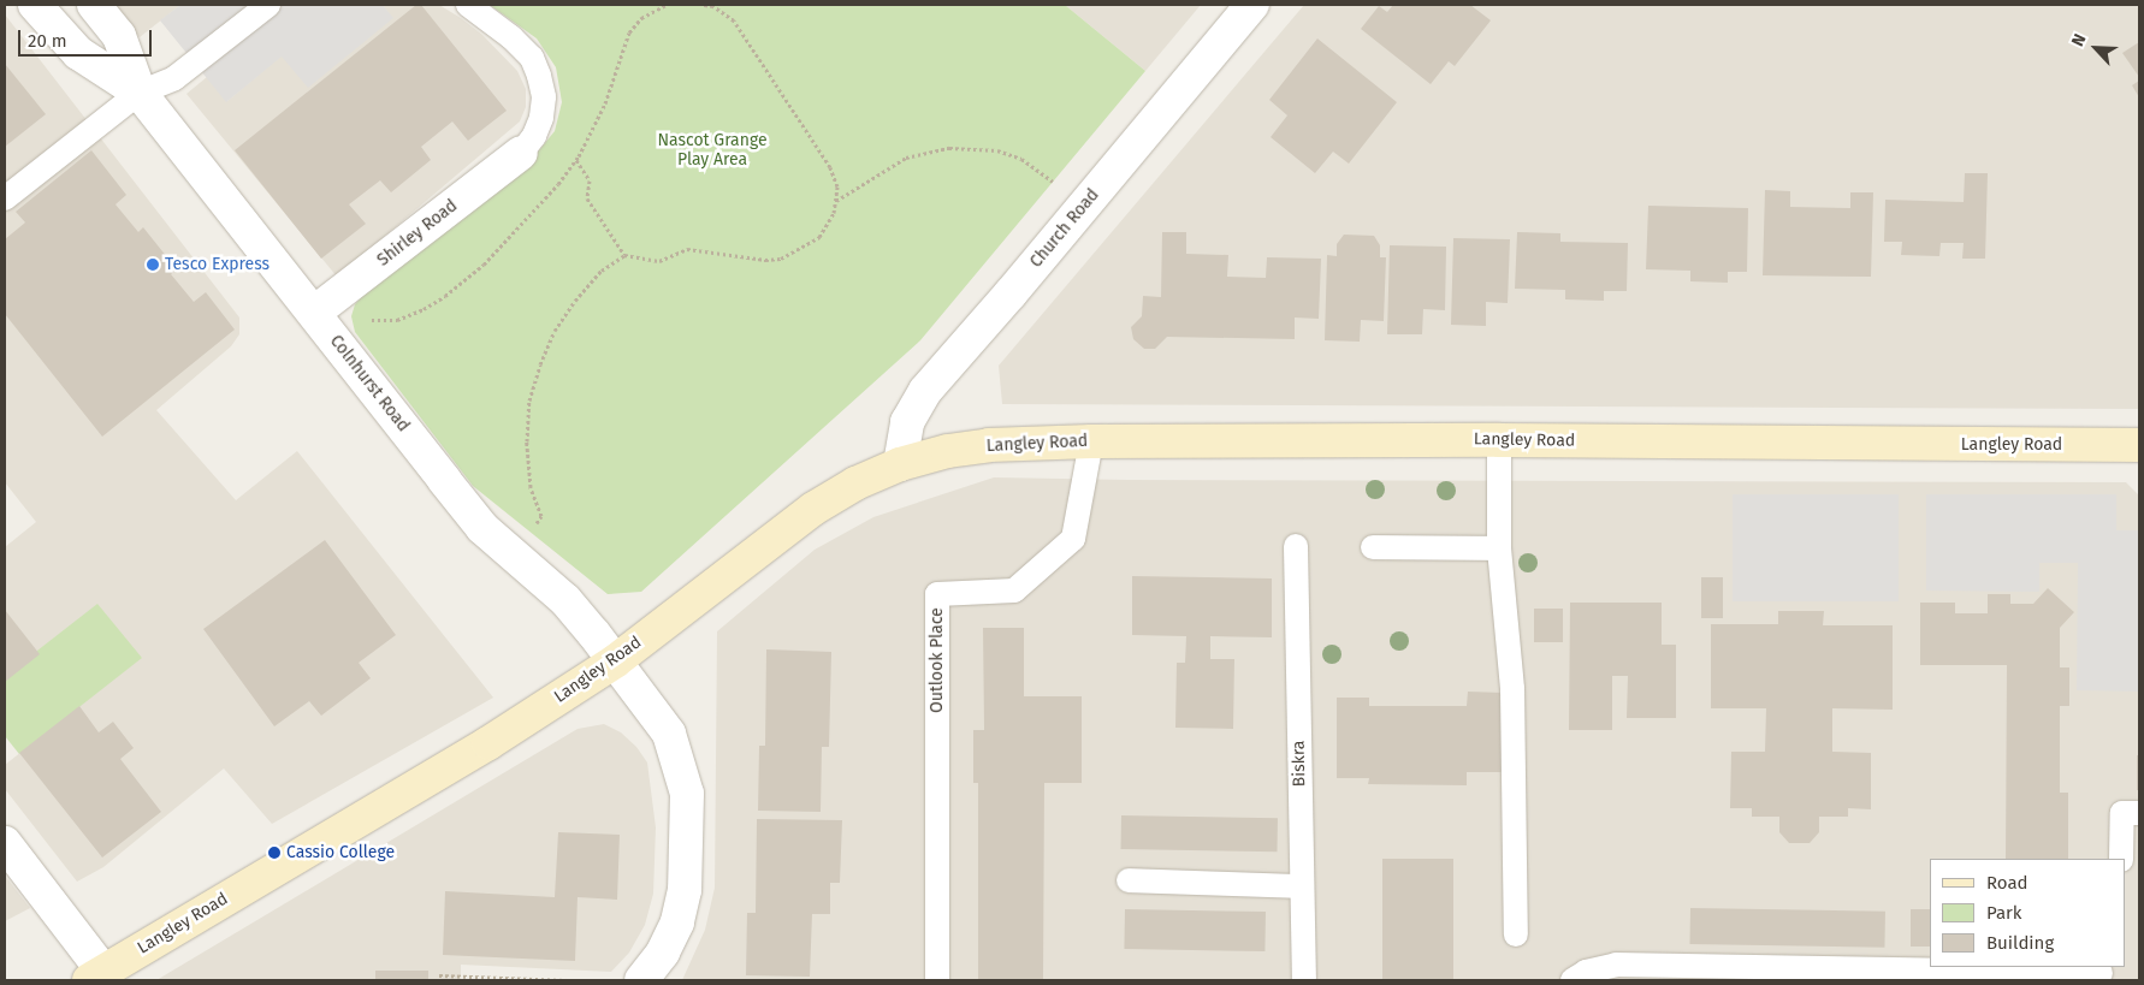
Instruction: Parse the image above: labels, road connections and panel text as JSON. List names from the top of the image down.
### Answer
{
  "streets": {
    "street": [
      "Church Road",
      "Shirley Road",
      "Colnhurst Road",
      "Langley Road"
    ],
    "lane": ["Outlook Place", "Biskra"]
  },
  "crossings": [
    ["Church Road", "Langley Road"],
    ["Shirley Road", "Colnhurst Road"],
    ["Colnhurst Road", "Langley Road"],
    ["Langley Road", "Outlook Place"]
  ],
  "parks": ["Nascot Grange Play Area"],
  "places": ["Tesco Express", "Cassio College"],
  "legend": ["Road", "Park", "Building"],
  "scale_bar": "20 m",
  "north": "top left"
}
